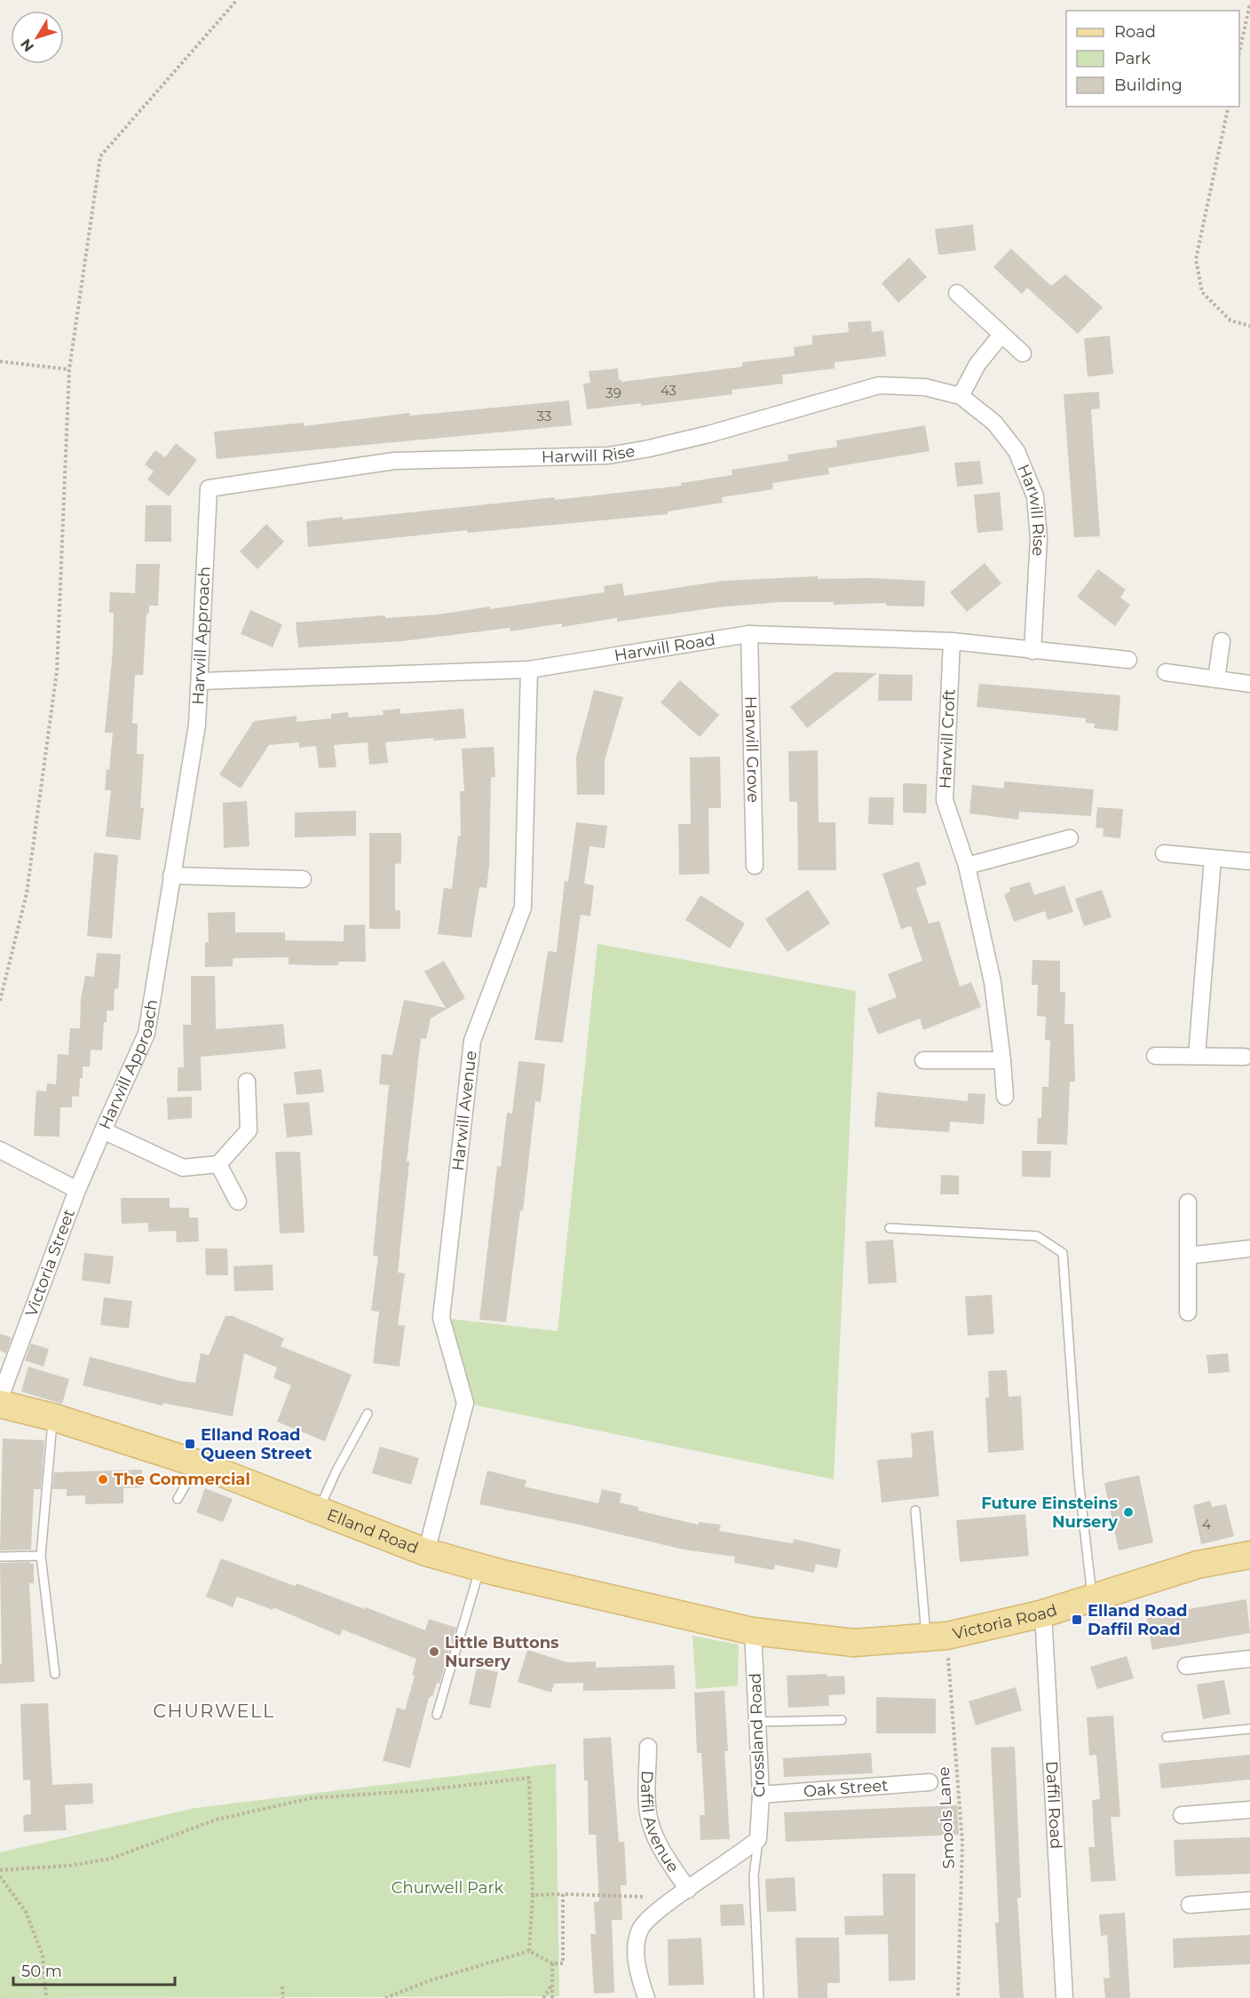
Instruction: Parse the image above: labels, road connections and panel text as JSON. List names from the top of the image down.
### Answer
{
  "streets": {
    "main road": ["Elland Road", "Victoria Road"],
    "street": [
      "Harwill Rise",
      "Harwill Approach",
      "Harwill Road",
      "Harwill Croft",
      "Harwill Grove",
      "Harwill Avenue",
      "Victoria Street",
      "Crossland Road",
      "Oak Street",
      "Daffil Road",
      "Daffil Avenue"
    ],
    "path": ["Smools Lane"]
  },
  "crossings": [
    ["Harwill Rise", "Harwill Approach"],
    ["Harwill Rise", "Harwill Road"],
    ["Harwill Approach", "Harwill Road"],
    ["Harwill Approach", "Victoria Street"],
    ["Harwill Road", "Harwill Croft"],
    ["Harwill Road", "Harwill Grove"],
    ["Harwill Road", "Harwill Avenue"],
    ["Harwill Avenue", "Elland Road"],
    ["Elland Road", "Victoria Road"],
    ["Elland Road", "Crossland Road"],
    ["Victoria Road", "Crossland Road"],
    ["Victoria Road", "Daffil Road"],
    ["Victoria Road", "Smools Lane"],
    ["Crossland Road", "Oak Street"],
    ["Crossland Road", "Daffil Avenue"]
  ],
  "districts": ["CHURWELL"],
  "parks": ["Churwell Park"],
  "places": {
    "transit": ["Elland Road Queen Street", "Elland Road Daffil Road"],
    "other": ["The Commercial", "Future Einsteins Nursery", "Little Buttons Nursery"]
  },
  "house_numbers": [
    "43",
    "39",
    "33",
    "4"
  ],
  "legend": ["Road", "Park", "Building"],
  "scale_bar": "50 m",
  "north": "bottom left"
}
